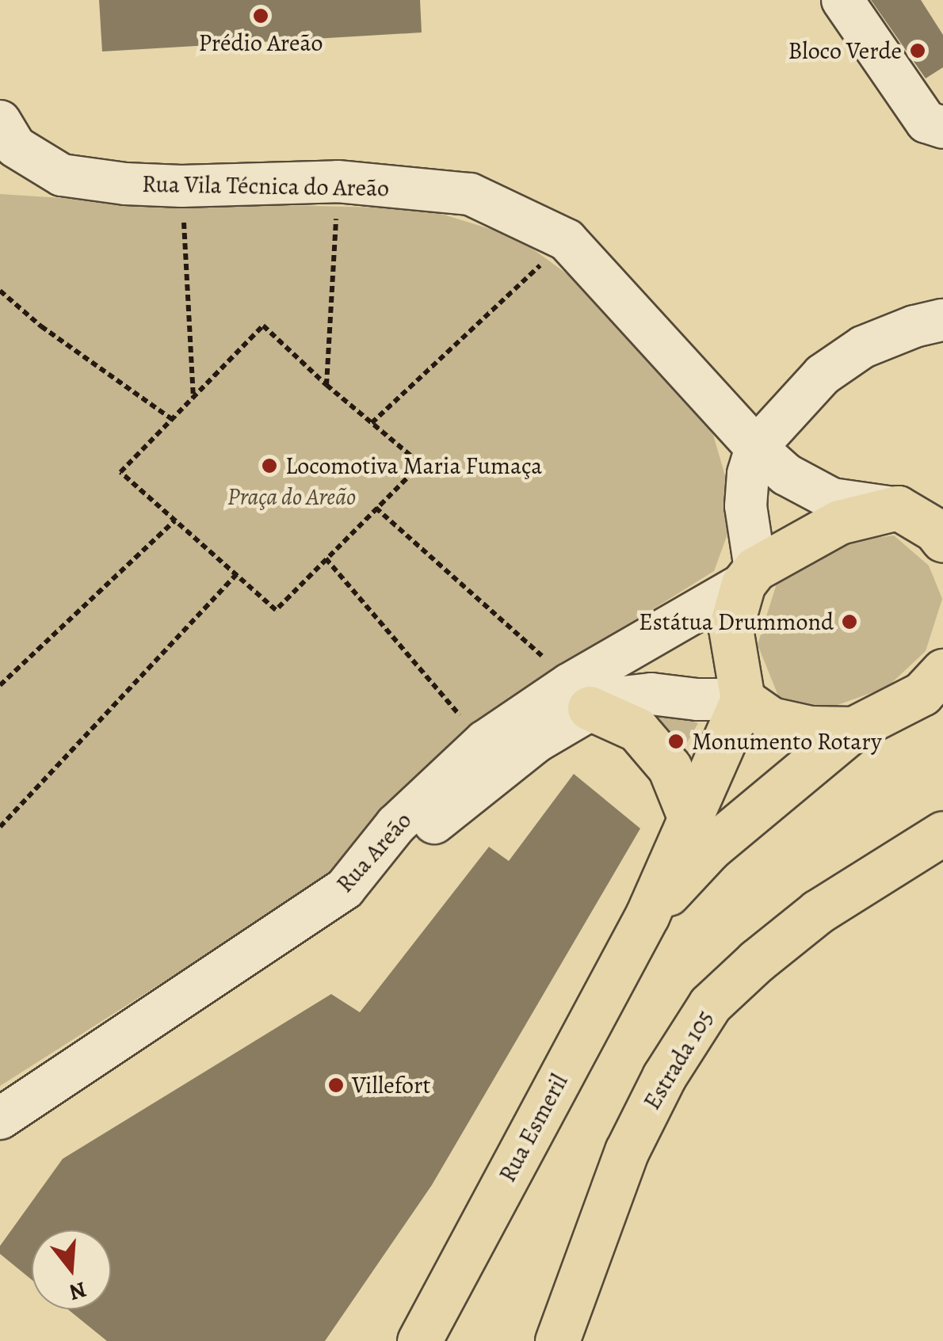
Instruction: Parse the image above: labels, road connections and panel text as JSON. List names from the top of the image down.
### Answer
{
  "streets": {
    "main road": ["Estrada 105", "Rua Esmeril"],
    "street": ["Rua Vila Técnica do Areão", "Rua Areão"]
  },
  "parks": ["Praça do Areão"],
  "places": [
    "Prédio Areão",
    "Bloco Verde",
    "Locomotiva Maria Fumaça",
    "Estátua Drummond",
    "Monumento Rotary",
    "Villefort"
  ],
  "north": "bottom"
}
